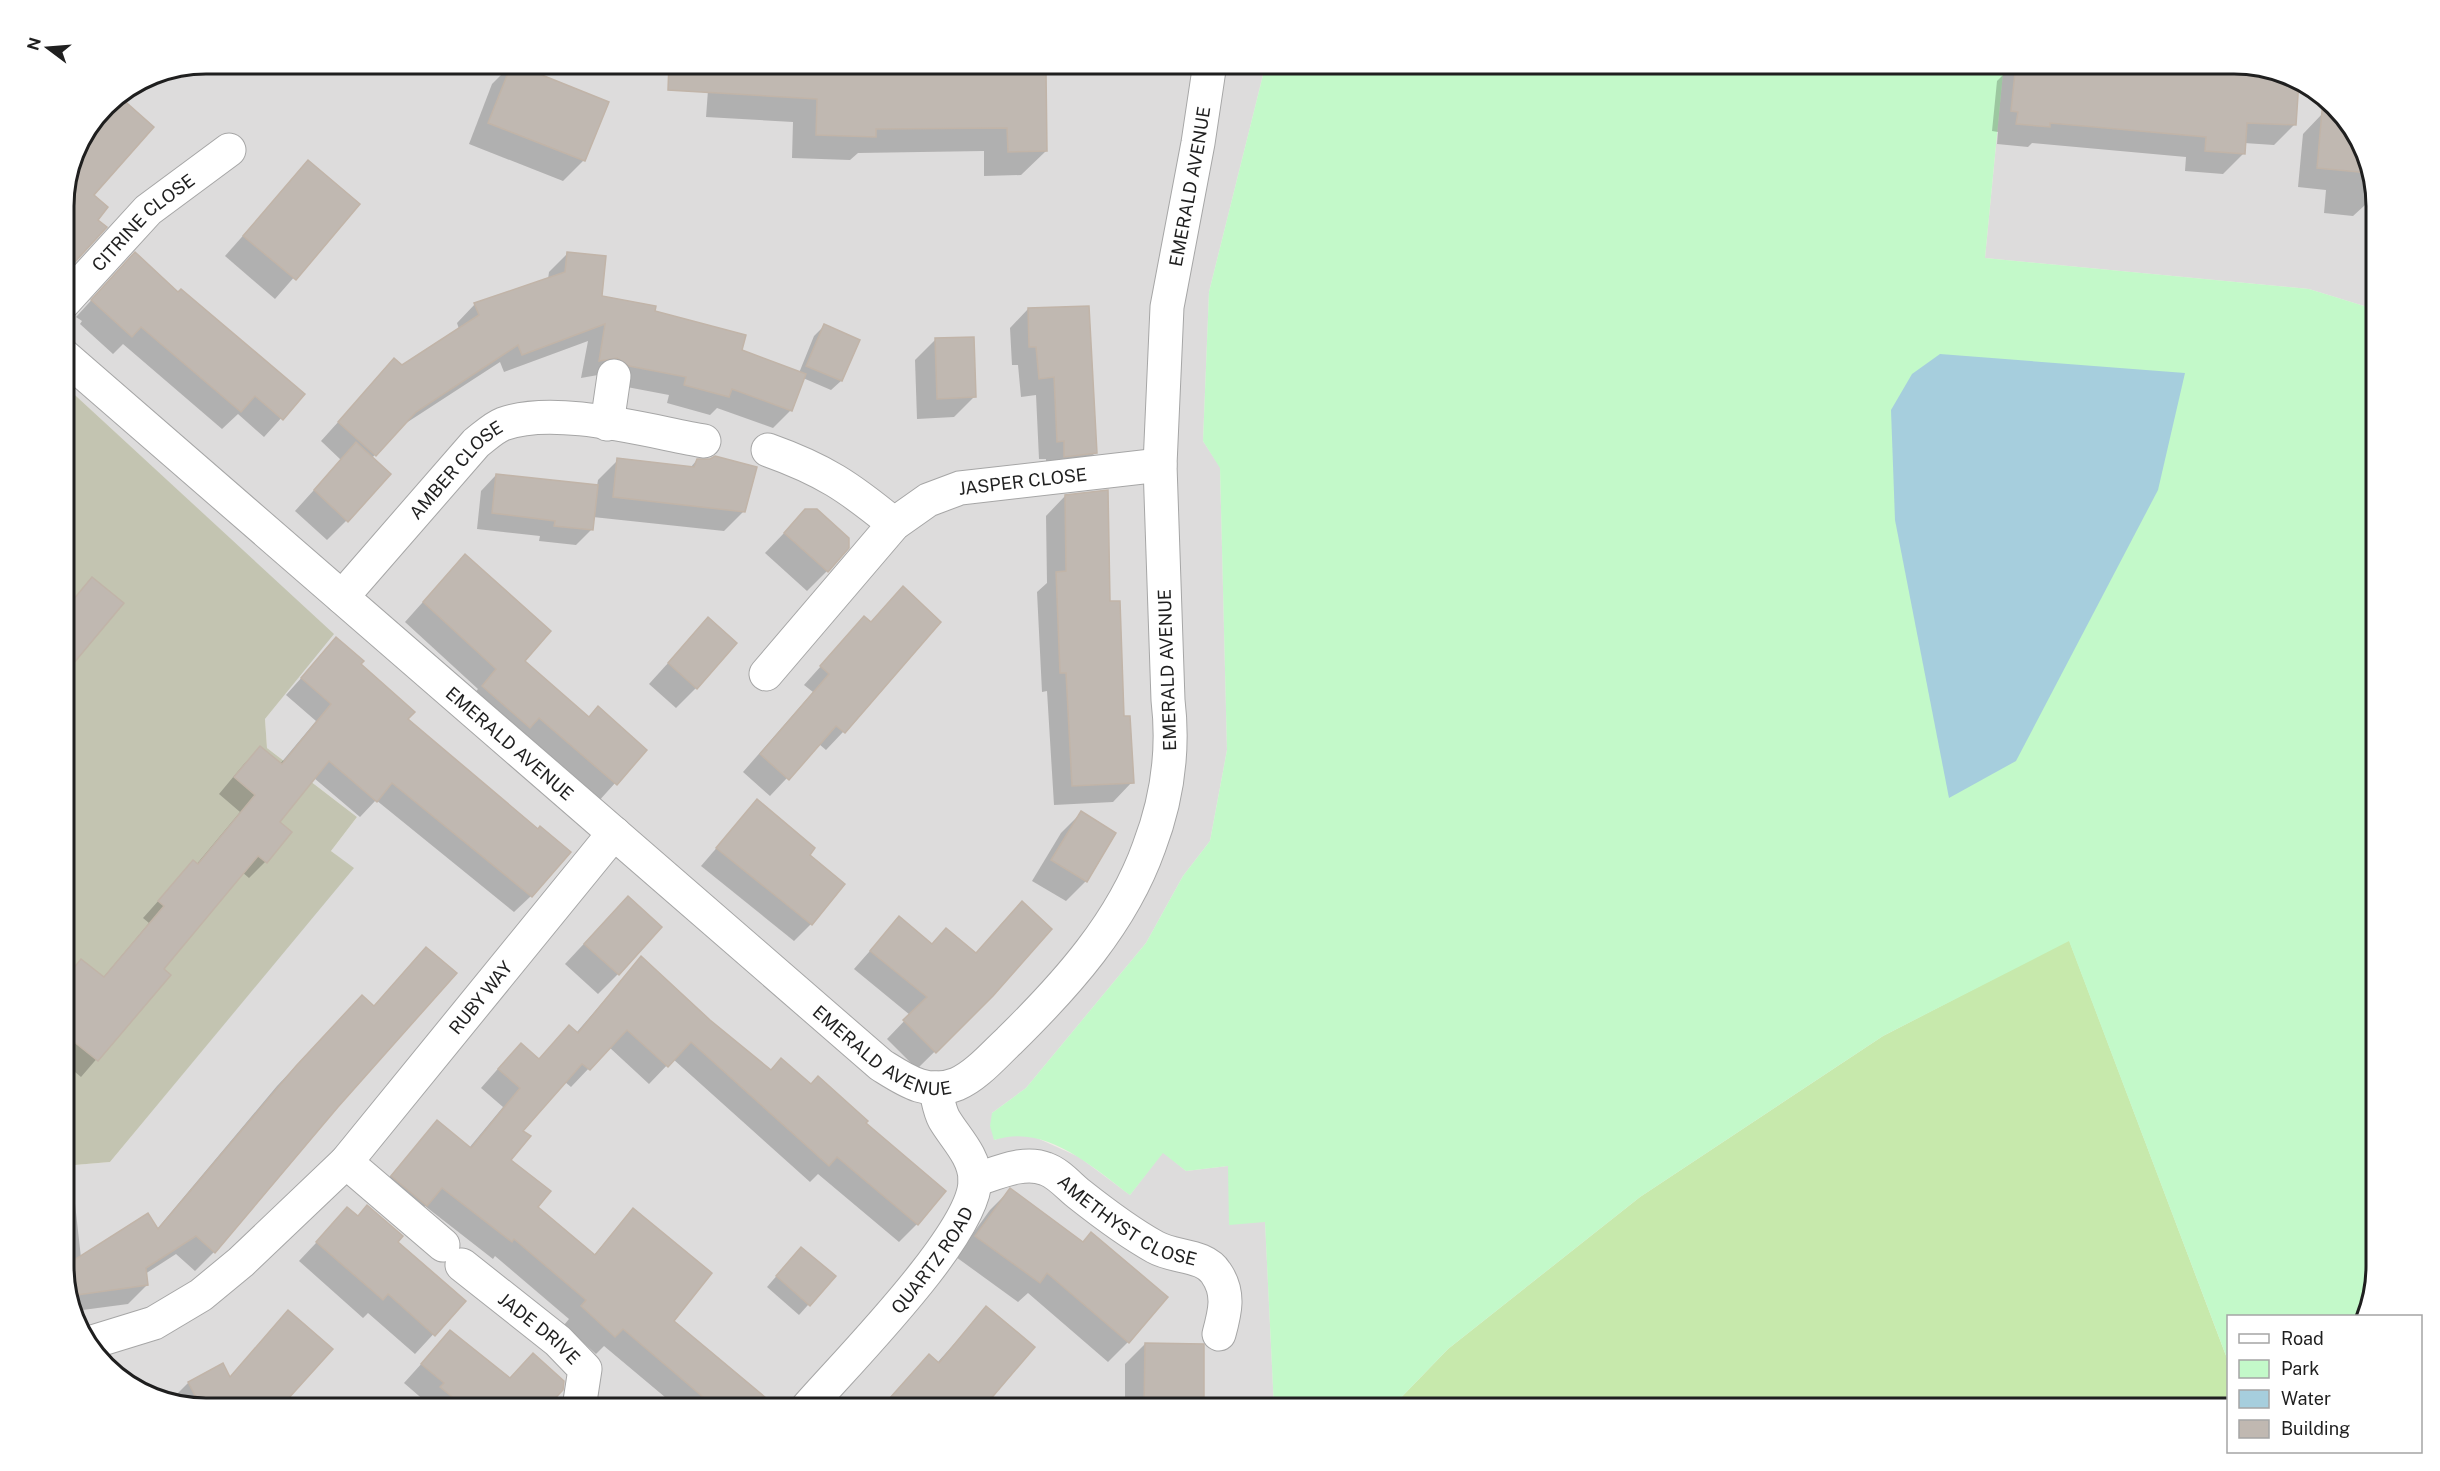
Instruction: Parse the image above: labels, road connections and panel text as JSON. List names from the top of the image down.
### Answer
{
  "streets": {
    "street": [
      "EMERALD AVENUE",
      "CITRINE CLOSE",
      "AMBER CLOSE",
      "JASPER CLOSE",
      "RUBY WAY",
      "AMETHYST CLOSE",
      "QUARTZ ROAD",
      "JADE DRIVE"
    ]
  },
  "crossings": [
    ["EMERALD AVENUE", "AMBER CLOSE"],
    ["EMERALD AVENUE", "JASPER CLOSE"],
    ["EMERALD AVENUE", "RUBY WAY"],
    ["EMERALD AVENUE", "QUARTZ ROAD"],
    ["RUBY WAY", "JADE DRIVE"],
    ["AMETHYST CLOSE", "QUARTZ ROAD"]
  ],
  "legend": [
    "Road",
    "Park",
    "Water",
    "Building"
  ],
  "north": "left"
}
